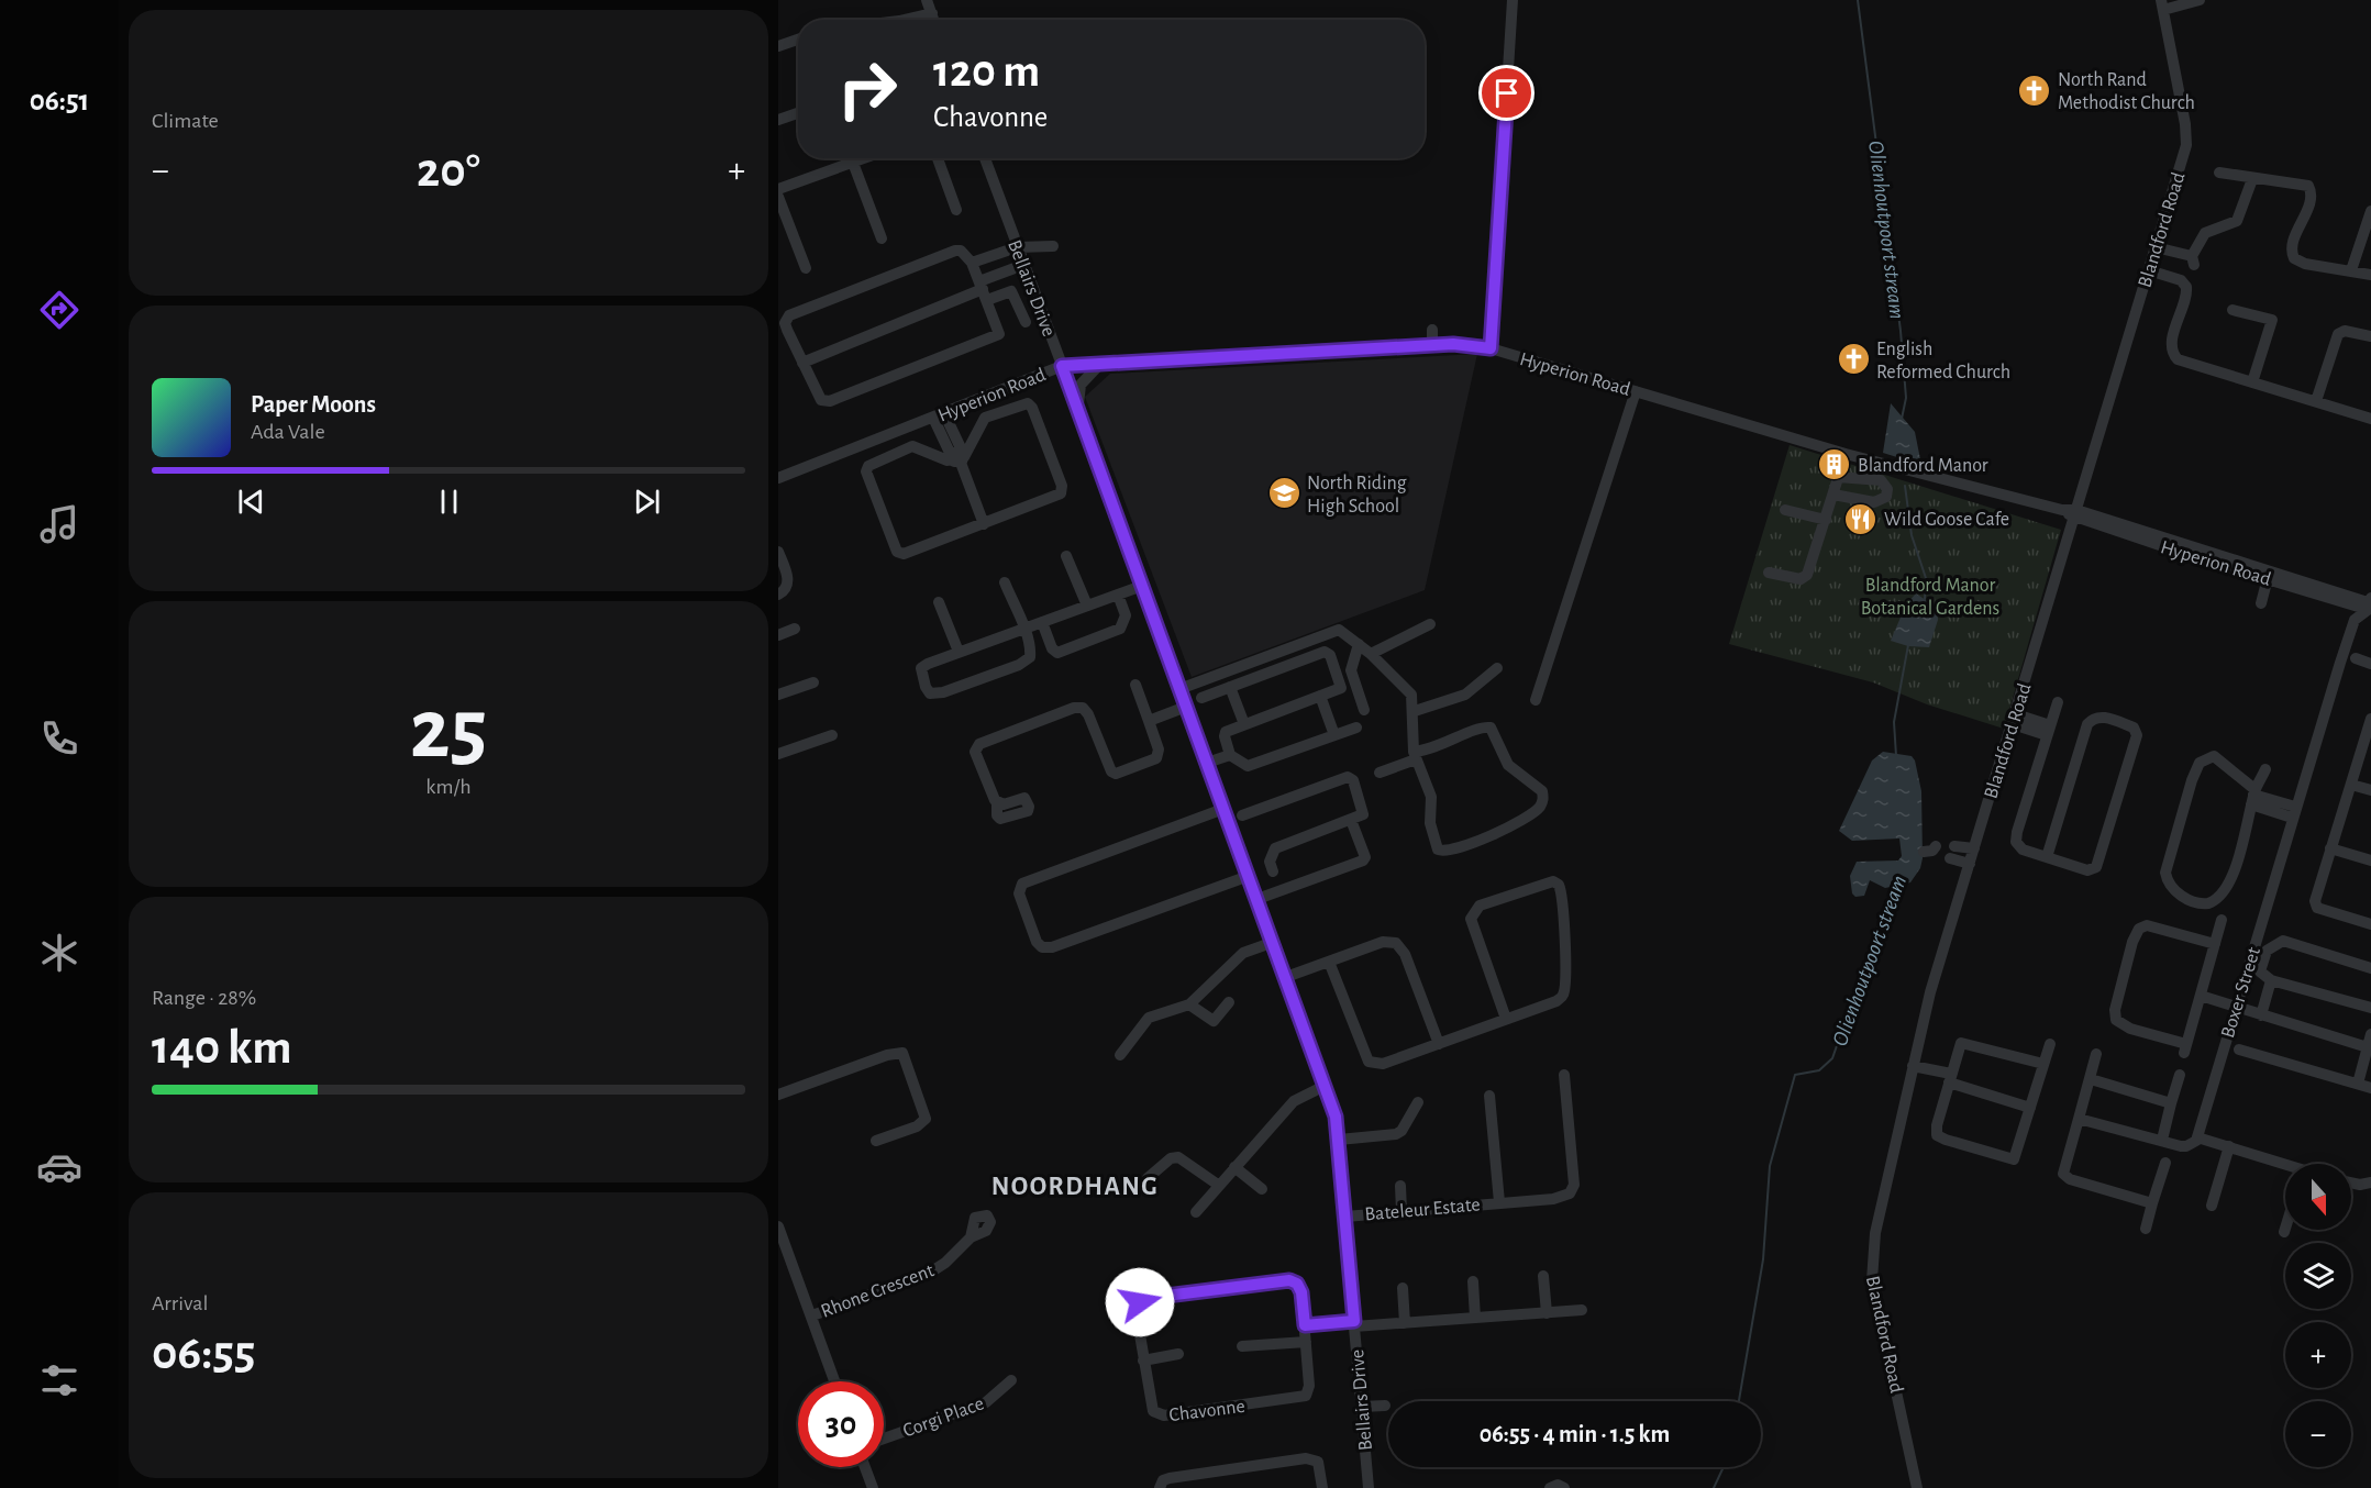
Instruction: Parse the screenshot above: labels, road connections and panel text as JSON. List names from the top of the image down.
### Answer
{
  "streets": {
    "street": [
      "Blandford Road",
      "Bellairs Drive",
      "Hyperion Road",
      "Boxer Street",
      "Bateleur Estate",
      "Rhone Crescent",
      "Chavonne",
      "Corgi Place"
    ]
  },
  "crossings": [
    ["Blandford Road", "Hyperion Road"],
    ["Bellairs Drive", "Hyperion Road"],
    ["Bellairs Drive", "Bateleur Estate"],
    ["Hyperion Road", "Boxer Street"]
  ],
  "districts": ["NOORDHANG"],
  "water": ["Olienhoutpoort stream"],
  "parks": ["Blandford Manor Botanical Gardens"],
  "places": {
    "church": ["North Rand Methodist Church", "English Reformed Church"],
    "building": ["Blandford Manor"],
    "school or university": ["North Riding High School"],
    "restaurant": ["Wild Goose Cafe"]
  },
  "north": "bottom",
  "page": {
    "tabs": "06:51",
    "tile": [
      "Climate",
      ["25", "km/h"],
      ["Range · 28%", "140 km"],
      ["Arrival", "06:55"]
    ],
    "turn": ["120 m", "Chavonne"],
    "heat": ["−", "20°", "+"],
    "song": ["Paper Moons", "Ada Vale"],
    "map_buttons": ["+", "−"],
    "limit": "30",
    "trip": "06:55 · 4 min · 1.5 km"
  }
}
